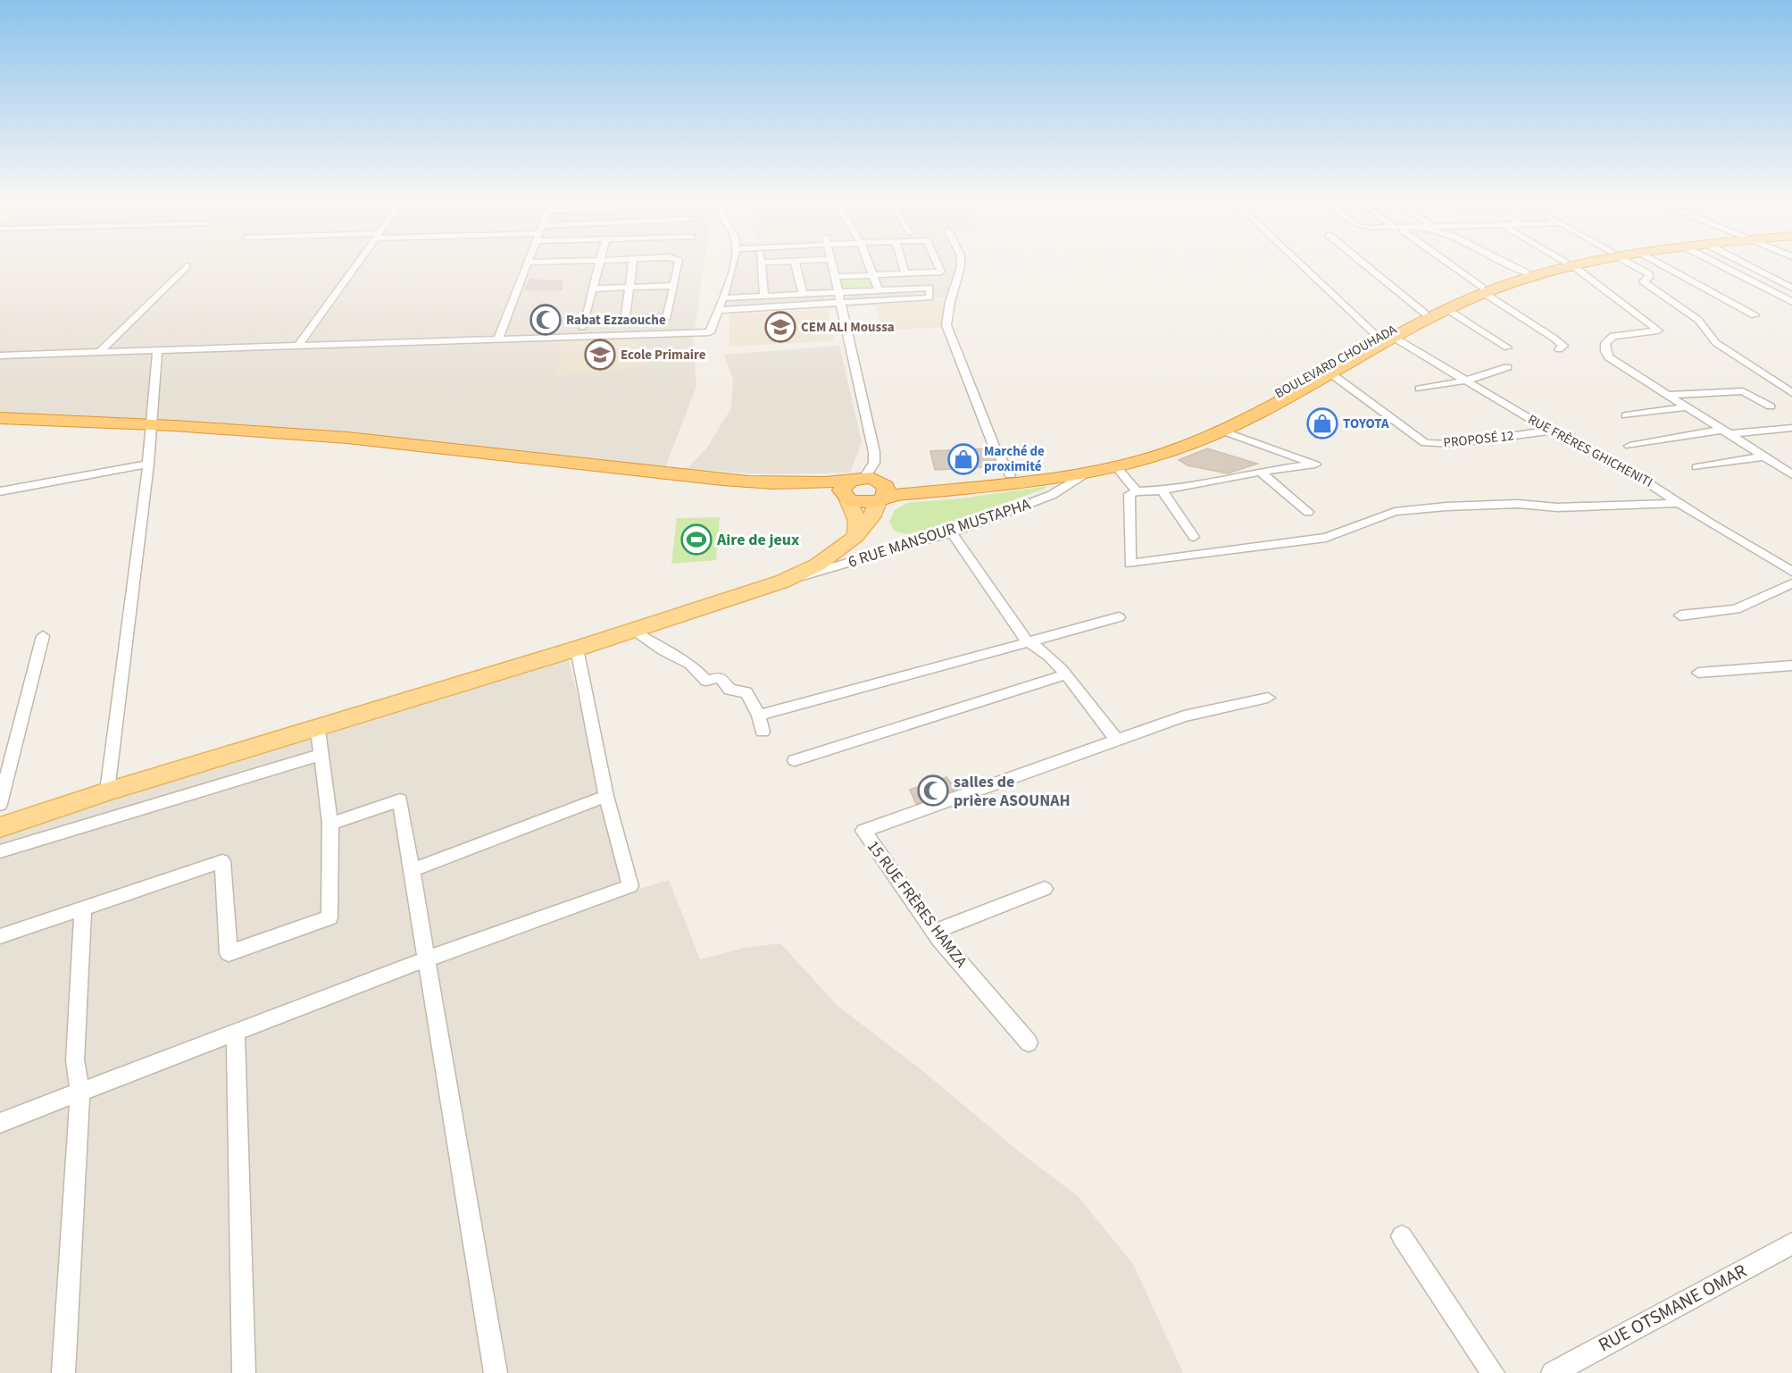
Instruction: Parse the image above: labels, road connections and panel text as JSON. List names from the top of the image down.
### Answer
{
  "streets": {
    "highway": ["BOULEVARD CHOUHADA"],
    "street": [
      "PROPOSÉ 12",
      "RUE FRÈRES GHICHENITI",
      "6 RUE MANSOUR MUSTAPHA",
      "15 RUE FRÈRES HAMZA",
      "RUE OTSMANE OMAR"
    ]
  },
  "crossings": [
    ["BOULEVARD CHOUHADA", "RUE FRÈRES GHICHENITI"],
    ["PROPOSÉ 12", "RUE FRÈRES GHICHENITI"]
  ],
  "places": {
    "mosque": ["Rabat Ezzaouche", "salles de prière ASOUNAH"],
    "school or university": ["CEM ALI Moussa", "Ecole Primaire"],
    "shop": ["TOYOTA", "Marché de proximité"],
    "sports": ["Aire de jeux"]
  }
}
